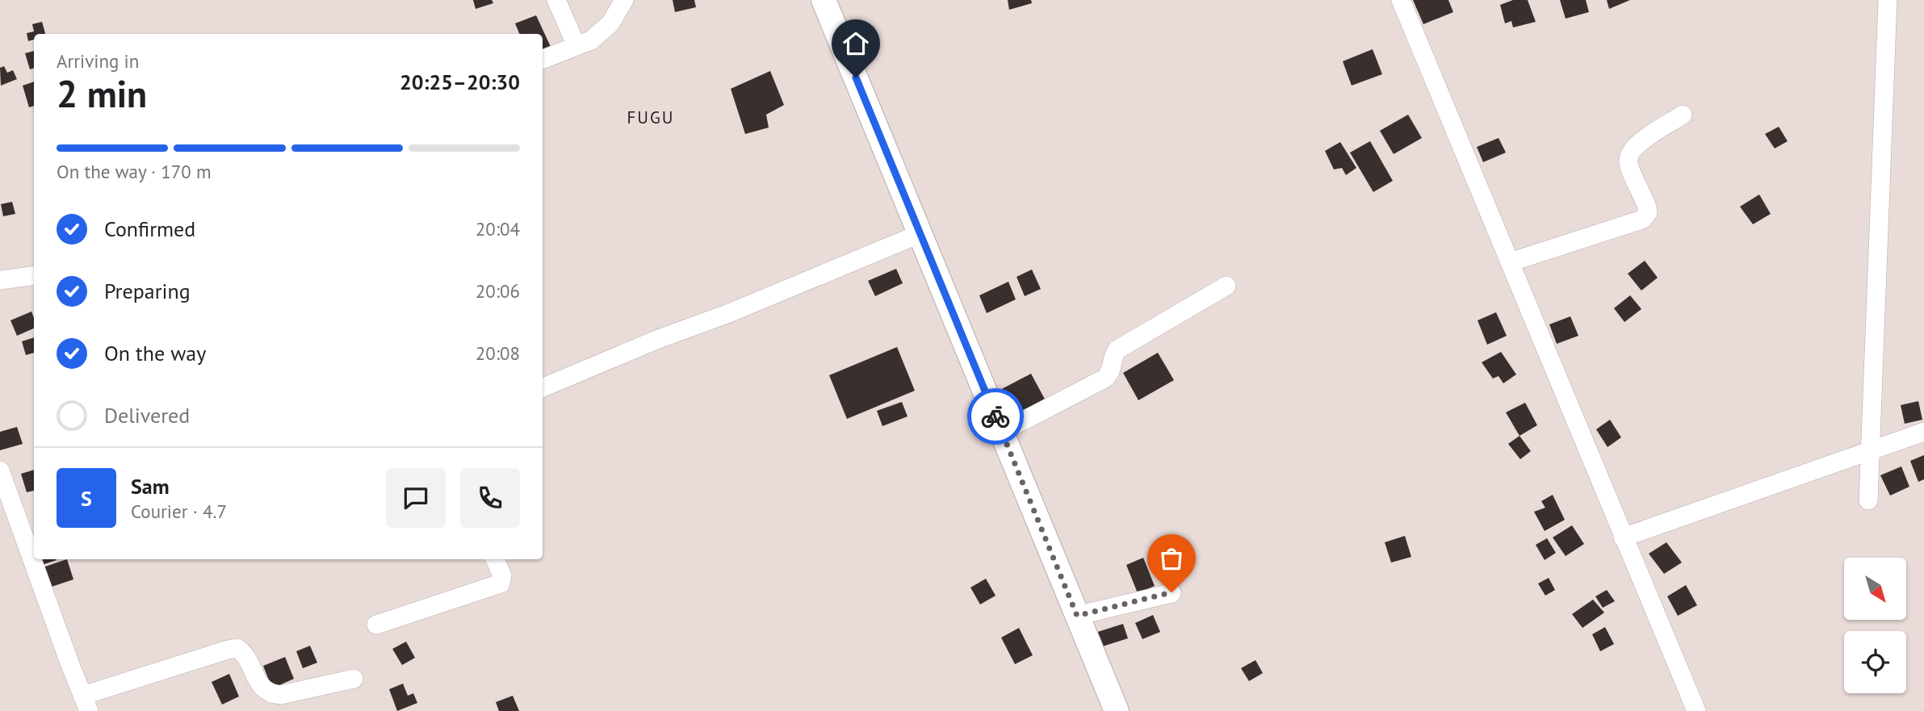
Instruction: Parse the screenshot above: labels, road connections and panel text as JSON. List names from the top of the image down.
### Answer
{
  "districts": ["FUGU"],
  "north": "bottom right",
  "page": {
    "heading": ["2 min", "Arriving in", "20:25–20:30"],
    "panel": ["Sam", "Courier · 4.7"],
    "bar": "On the way · 170 m",
    "list": [
      ["Confirmed", "20:04"],
      ["Preparing", "20:06"],
      ["On the way", "20:08"],
      "Delivered"
    ],
    "round": "S"
  }
}
